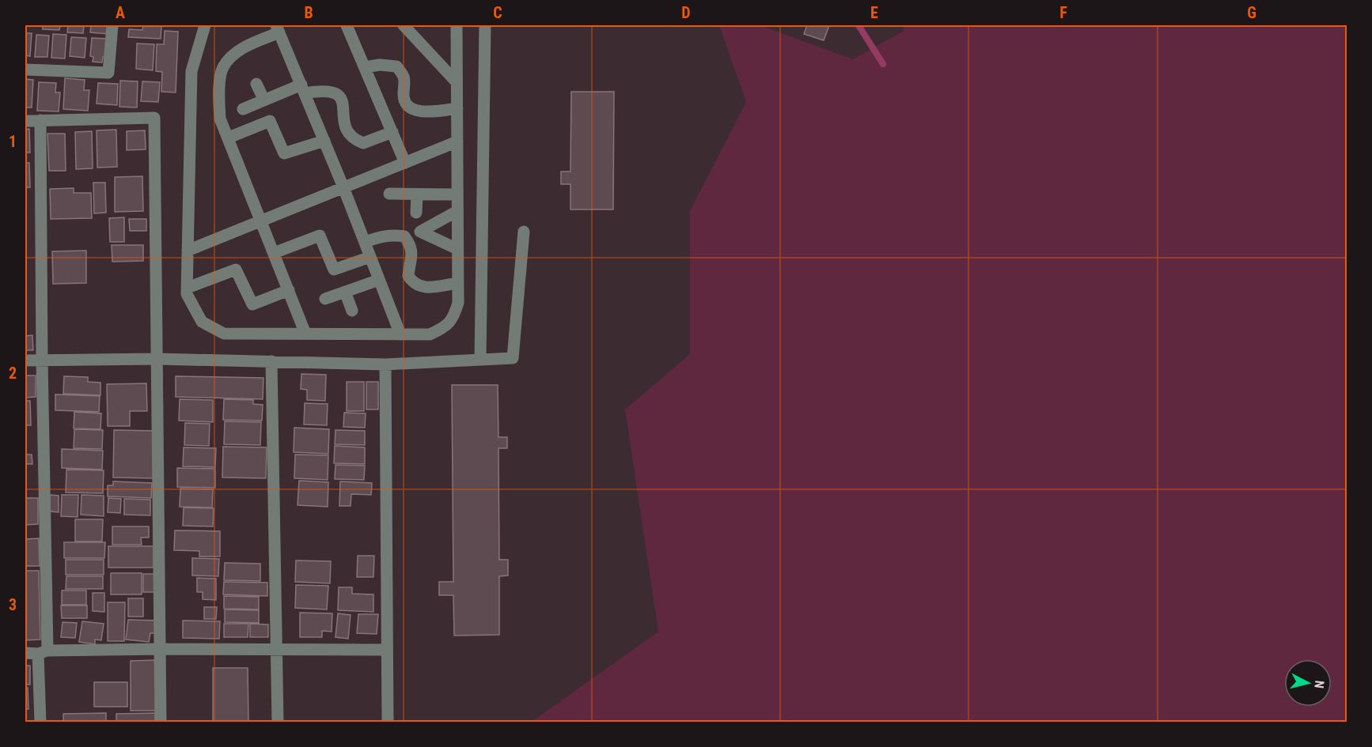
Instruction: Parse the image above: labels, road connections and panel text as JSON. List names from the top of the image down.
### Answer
{
  "north": "right",
  "grid": {
    "columns": [
      "A",
      "B",
      "C",
      "D",
      "E",
      "F",
      "G"
    ],
    "rows": ["1", "2", "3"]
  }
}
